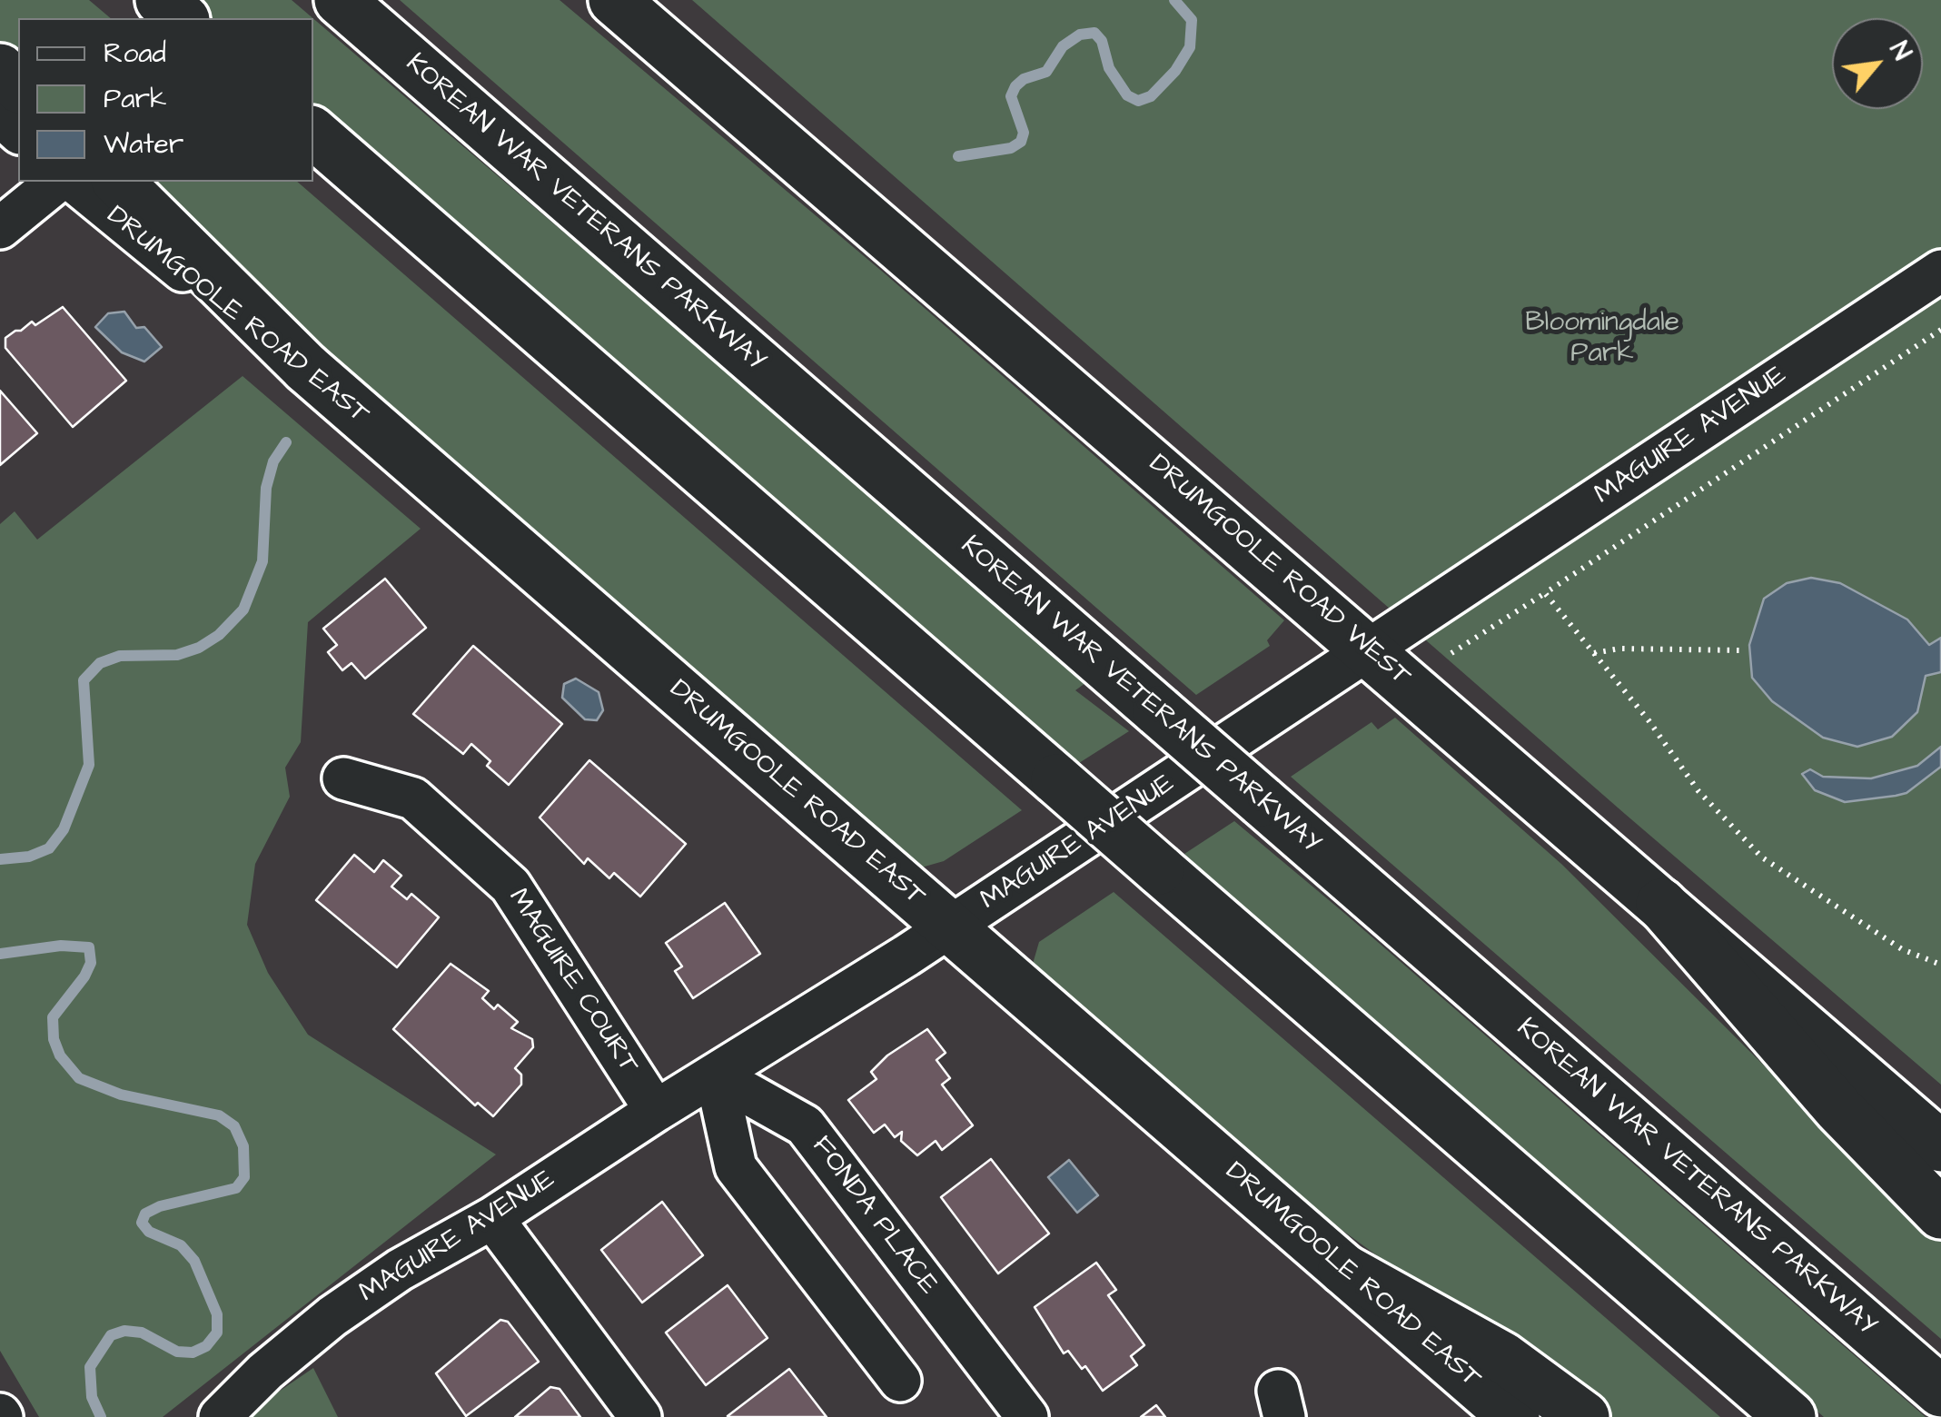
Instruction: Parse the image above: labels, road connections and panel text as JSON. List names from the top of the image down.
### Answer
{
  "streets": {
    "main road": ["KOREAN WAR VETERANS PARKWAY", "DRUMGOOLE ROAD EAST", "DRUMGOOLE ROAD WEST"],
    "street": ["MAGUIRE AVENUE", "MAGUIRE COURT", "FONDA PLACE"]
  },
  "crossings": [
    ["DRUMGOOLE ROAD EAST", "MAGUIRE AVENUE"],
    ["MAGUIRE AVENUE", "DRUMGOOLE ROAD WEST"],
    ["MAGUIRE AVENUE", "MAGUIRE COURT"],
    ["MAGUIRE AVENUE", "FONDA PLACE"]
  ],
  "parks": ["Bloomingdale Park"],
  "legend": ["Road", "Park", "Water"],
  "north": "top right"
}
